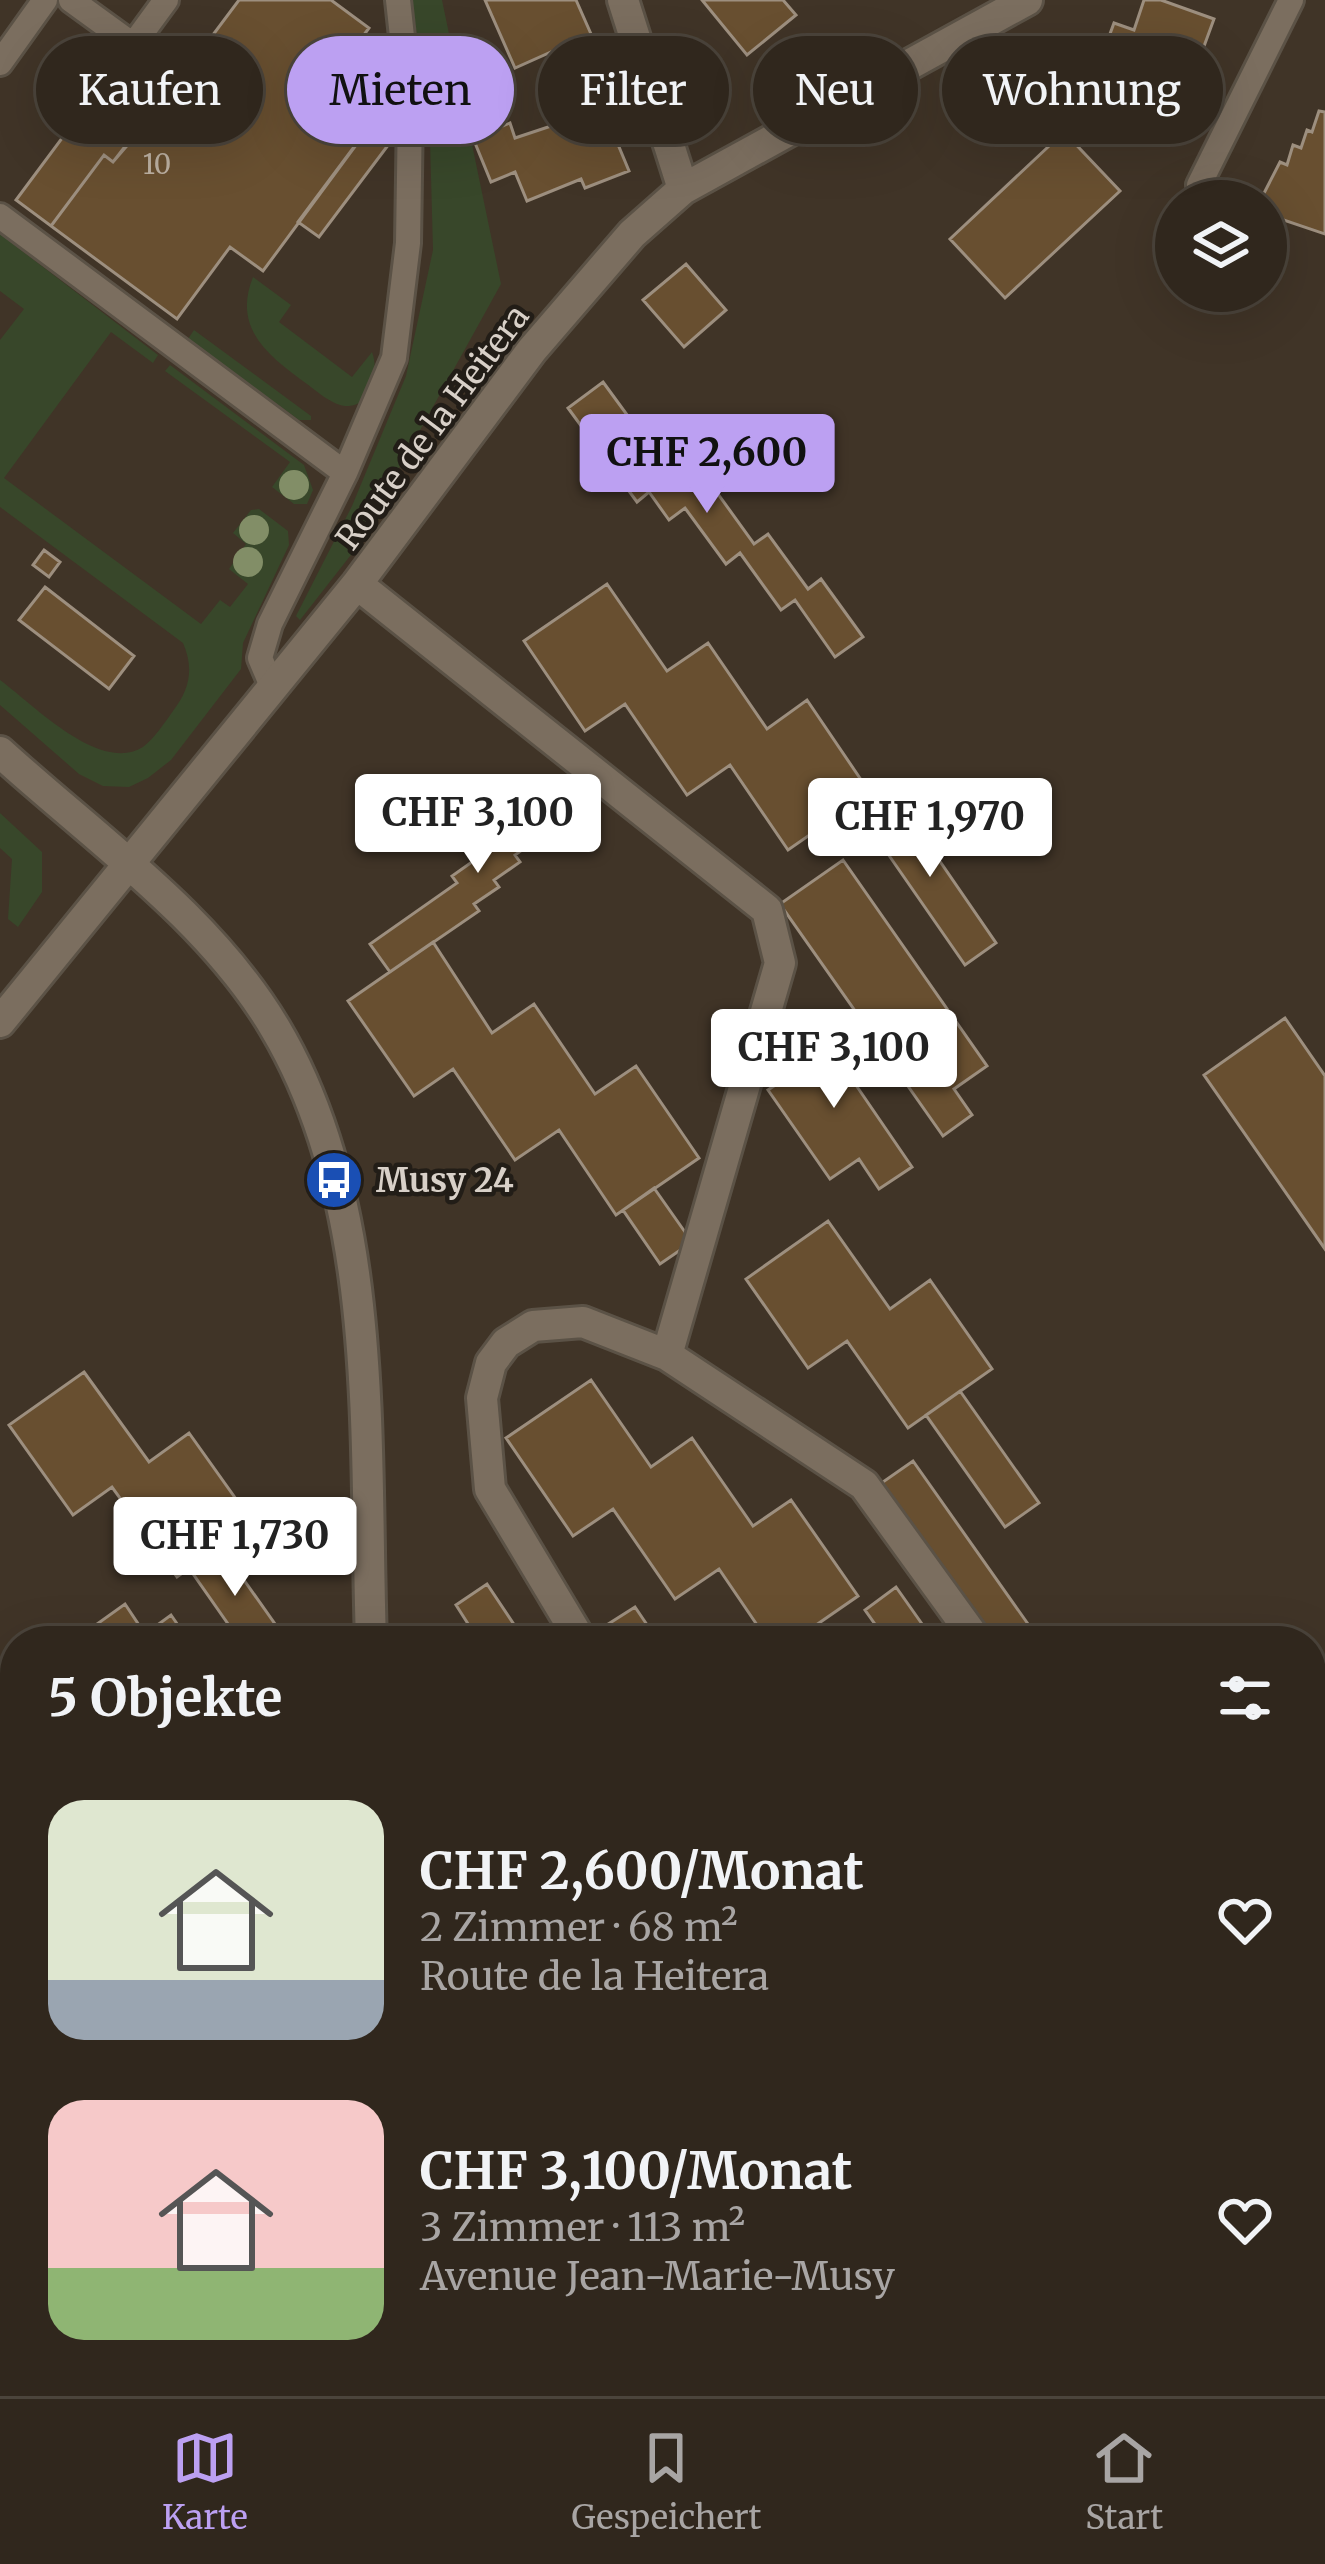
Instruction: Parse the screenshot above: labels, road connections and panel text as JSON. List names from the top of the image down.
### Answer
{
  "streets": {
    "street": ["Route de la Heitera"]
  },
  "places": {
    "bus stop": ["Musy 24"]
  },
  "house_numbers": ["10"],
  "page": {
    "chip": [
      "Kaufen",
      "Mieten",
      "Filter",
      "Neu",
      "Wohnung"
    ],
    "price": [
      "CHF 2,600",
      "CHF 3,100",
      "CHF 1,970",
      "CHF 3,100",
      "CHF 1,730"
    ],
    "heading": "5 Objekte",
    "list": [
      {
        "name": "CHF 2,600/Monat",
        "note": "2 Zimmer · 68 m² · Route de la Heitera"
      },
      {
        "name": "CHF 3,100/Monat",
        "note": "3 Zimmer · 113 m² · Avenue Jean-Marie-Musy"
      }
    ],
    "tabs": ["Karte", "Gespeichert", "Start"]
  }
}
